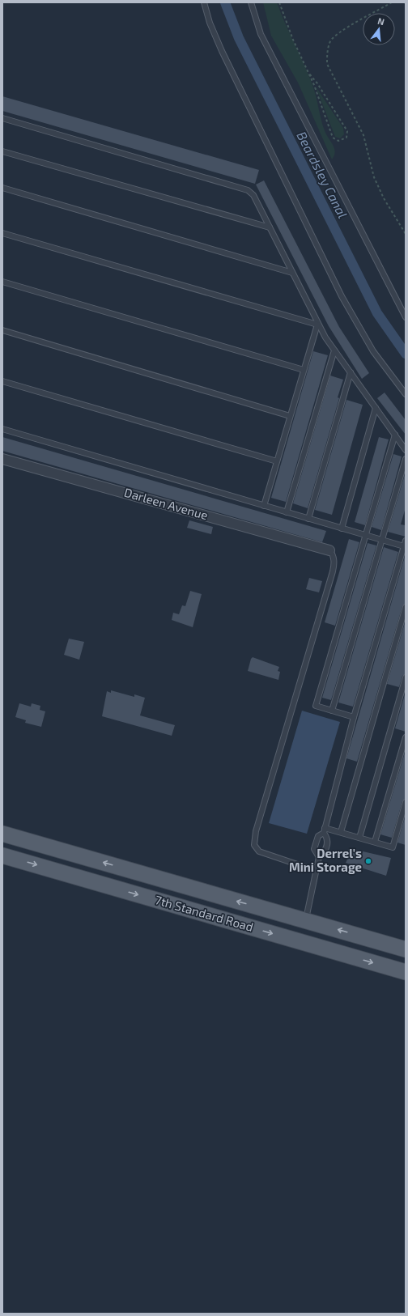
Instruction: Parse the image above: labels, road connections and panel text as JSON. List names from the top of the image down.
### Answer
{
  "streets": {
    "main road": ["7th Standard Road"],
    "street": ["Darleen Avenue"]
  },
  "water": ["Beardsley Canal"],
  "places": ["Derrel's Mini Storage"],
  "north": "top"
}
